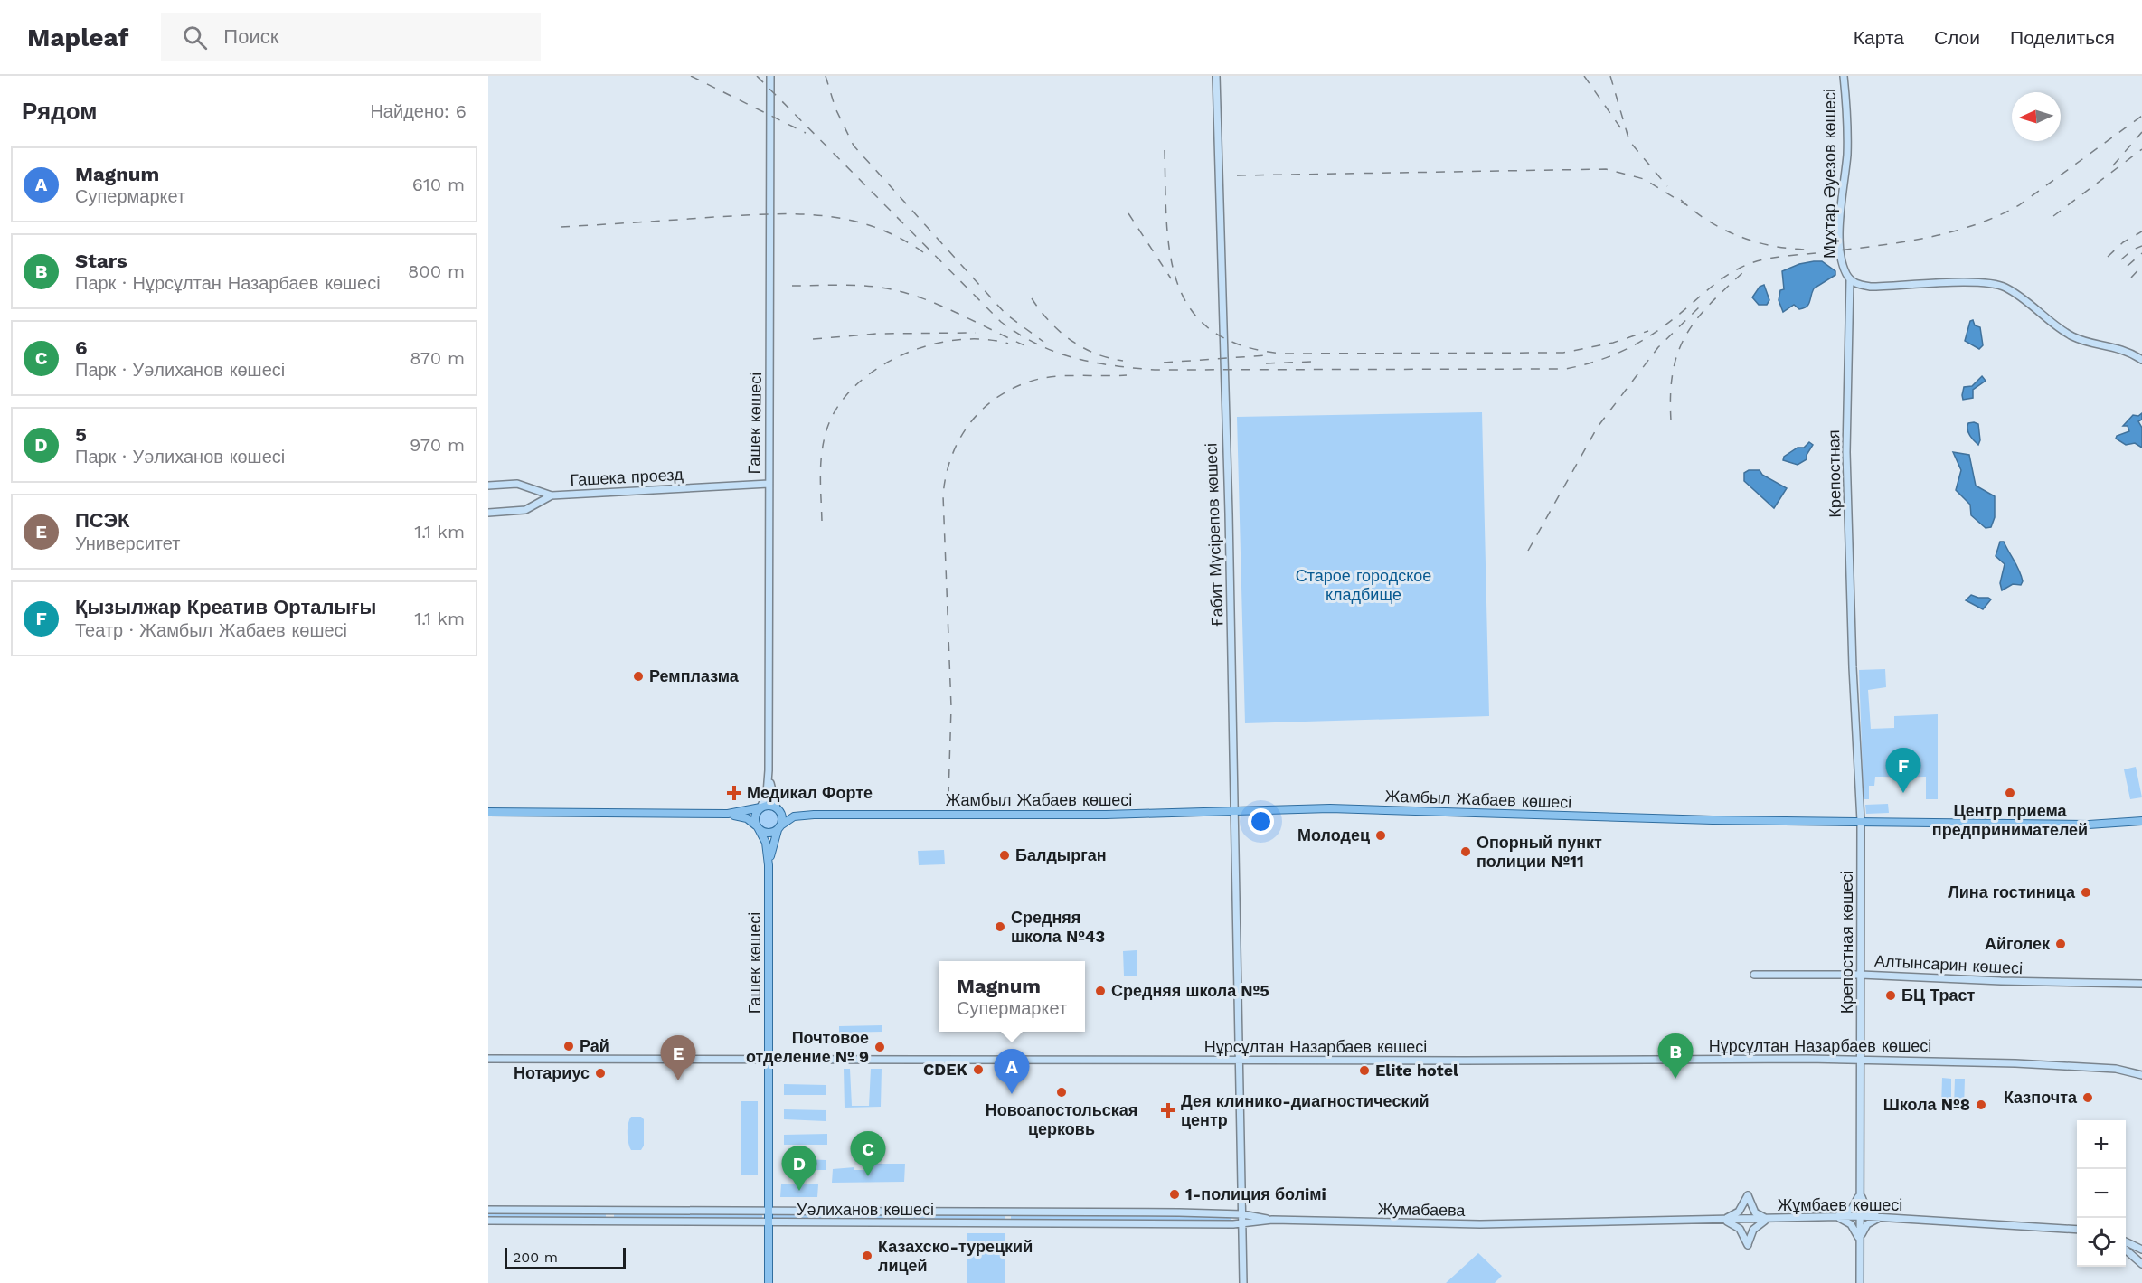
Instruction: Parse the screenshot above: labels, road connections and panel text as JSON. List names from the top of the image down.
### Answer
{
  "streets": {
    "main road": [
      "Мұхтар Әуезов көшесі",
      "Гашек көшесі",
      "Крепостная",
      "Гашека проезд",
      "Ғабит Мүсірепов көшесі",
      "Жамбыл Жабаев көшесі",
      "Крепостная көшесі",
      "Алтынсарин көшесі",
      "Нұрсұлтан Назарбаев көшесі",
      "Жұмбаев көшесі",
      "Уәлиханов көшесі",
      "Жумабаева"
    ]
  },
  "crossings": [
    ["Мұхтар Әуезов көшесі", "Крепостная"],
    ["Гашек көшесі", "Гашека проезд"],
    ["Гашек көшесі", "Нұрсұлтан Назарбаев көшесі"],
    ["Гашек көшесі", "Уәлиханов көшесі"],
    ["Крепостная", "Крепостная көшесі"],
    ["Ғабит Мүсірепов көшесі", "Жамбыл Жабаев көшесі"],
    ["Ғабит Мүсірепов көшесі", "Нұрсұлтан Назарбаев көшесі"],
    ["Жамбыл Жабаев көшесі", "Крепостная көшесі"],
    ["Крепостная көшесі", "Алтынсарин көшесі"],
    ["Крепостная көшесі", "Нұрсұлтан Назарбаев көшесі"],
    ["Крепостная көшесі", "Жұмбаев көшесі"],
    ["Жұмбаев көшесі", "Жумабаева"],
    ["Уәлиханов көшесі", "Жумабаева"]
  ],
  "parks": ["Старое городское кладбище"],
  "places": {
    "other": [
      "Ремплазма",
      "Центр приема предпринимателей",
      "Молодец",
      "Опорный пункт полиции №11",
      "Балдырган",
      "Лина гостиница",
      "Средняя школа №43",
      "Айголек",
      "Средняя школа №5",
      "БЦ Траст",
      "Рай",
      "Почтовое отделение № 9",
      "CDEK",
      "Elite hotel",
      "Нотариус",
      "Новоапостольская церковь",
      "Казпочта",
      "Школа №8",
      "1-полиция болiмi",
      "Казахско-турецкий лицей"
    ],
    "health": ["Медикал Форте", "Дея клинико-диагностический центр"]
  },
  "scale_bar": "200 m",
  "north": "left",
  "page": {
    "header": "Mapleaf",
    "search": "Поиск",
    "nav": ["Карта", "Слои", "Поделиться"],
    "heading": ["Рядом", "Найдено: 6"],
    "list": [
      {
        "mark": "A",
        "name": "Magnum",
        "note": "Супермаркет",
        "value": "610 m"
      },
      {
        "mark": "B",
        "name": "Stars",
        "note": "Парк · Нұрсұлтан Назарбаев көшесі",
        "value": "800 m"
      },
      {
        "mark": "C",
        "name": "6",
        "note": "Парк · Уәлиханов көшесі",
        "value": "870 m"
      },
      {
        "mark": "D",
        "name": "5",
        "note": "Парк · Уәлиханов көшесі",
        "value": "970 m"
      },
      {
        "mark": "E",
        "name": "ПСЭК",
        "note": "Университет",
        "value": "1.1 km"
      },
      {
        "mark": "F",
        "name": "Қызылжар Креатив Орталығы",
        "note": "Театр · Жамбыл Жабаев көшесі",
        "value": "1.1 km"
      }
    ],
    "pins": [
      "F",
      "B",
      "E",
      "A",
      "C",
      "D"
    ],
    "popup": ["Magnum", "Супермаркет"],
    "map_buttons": ["+", "−"],
    "scale": "200 m"
  }
}
